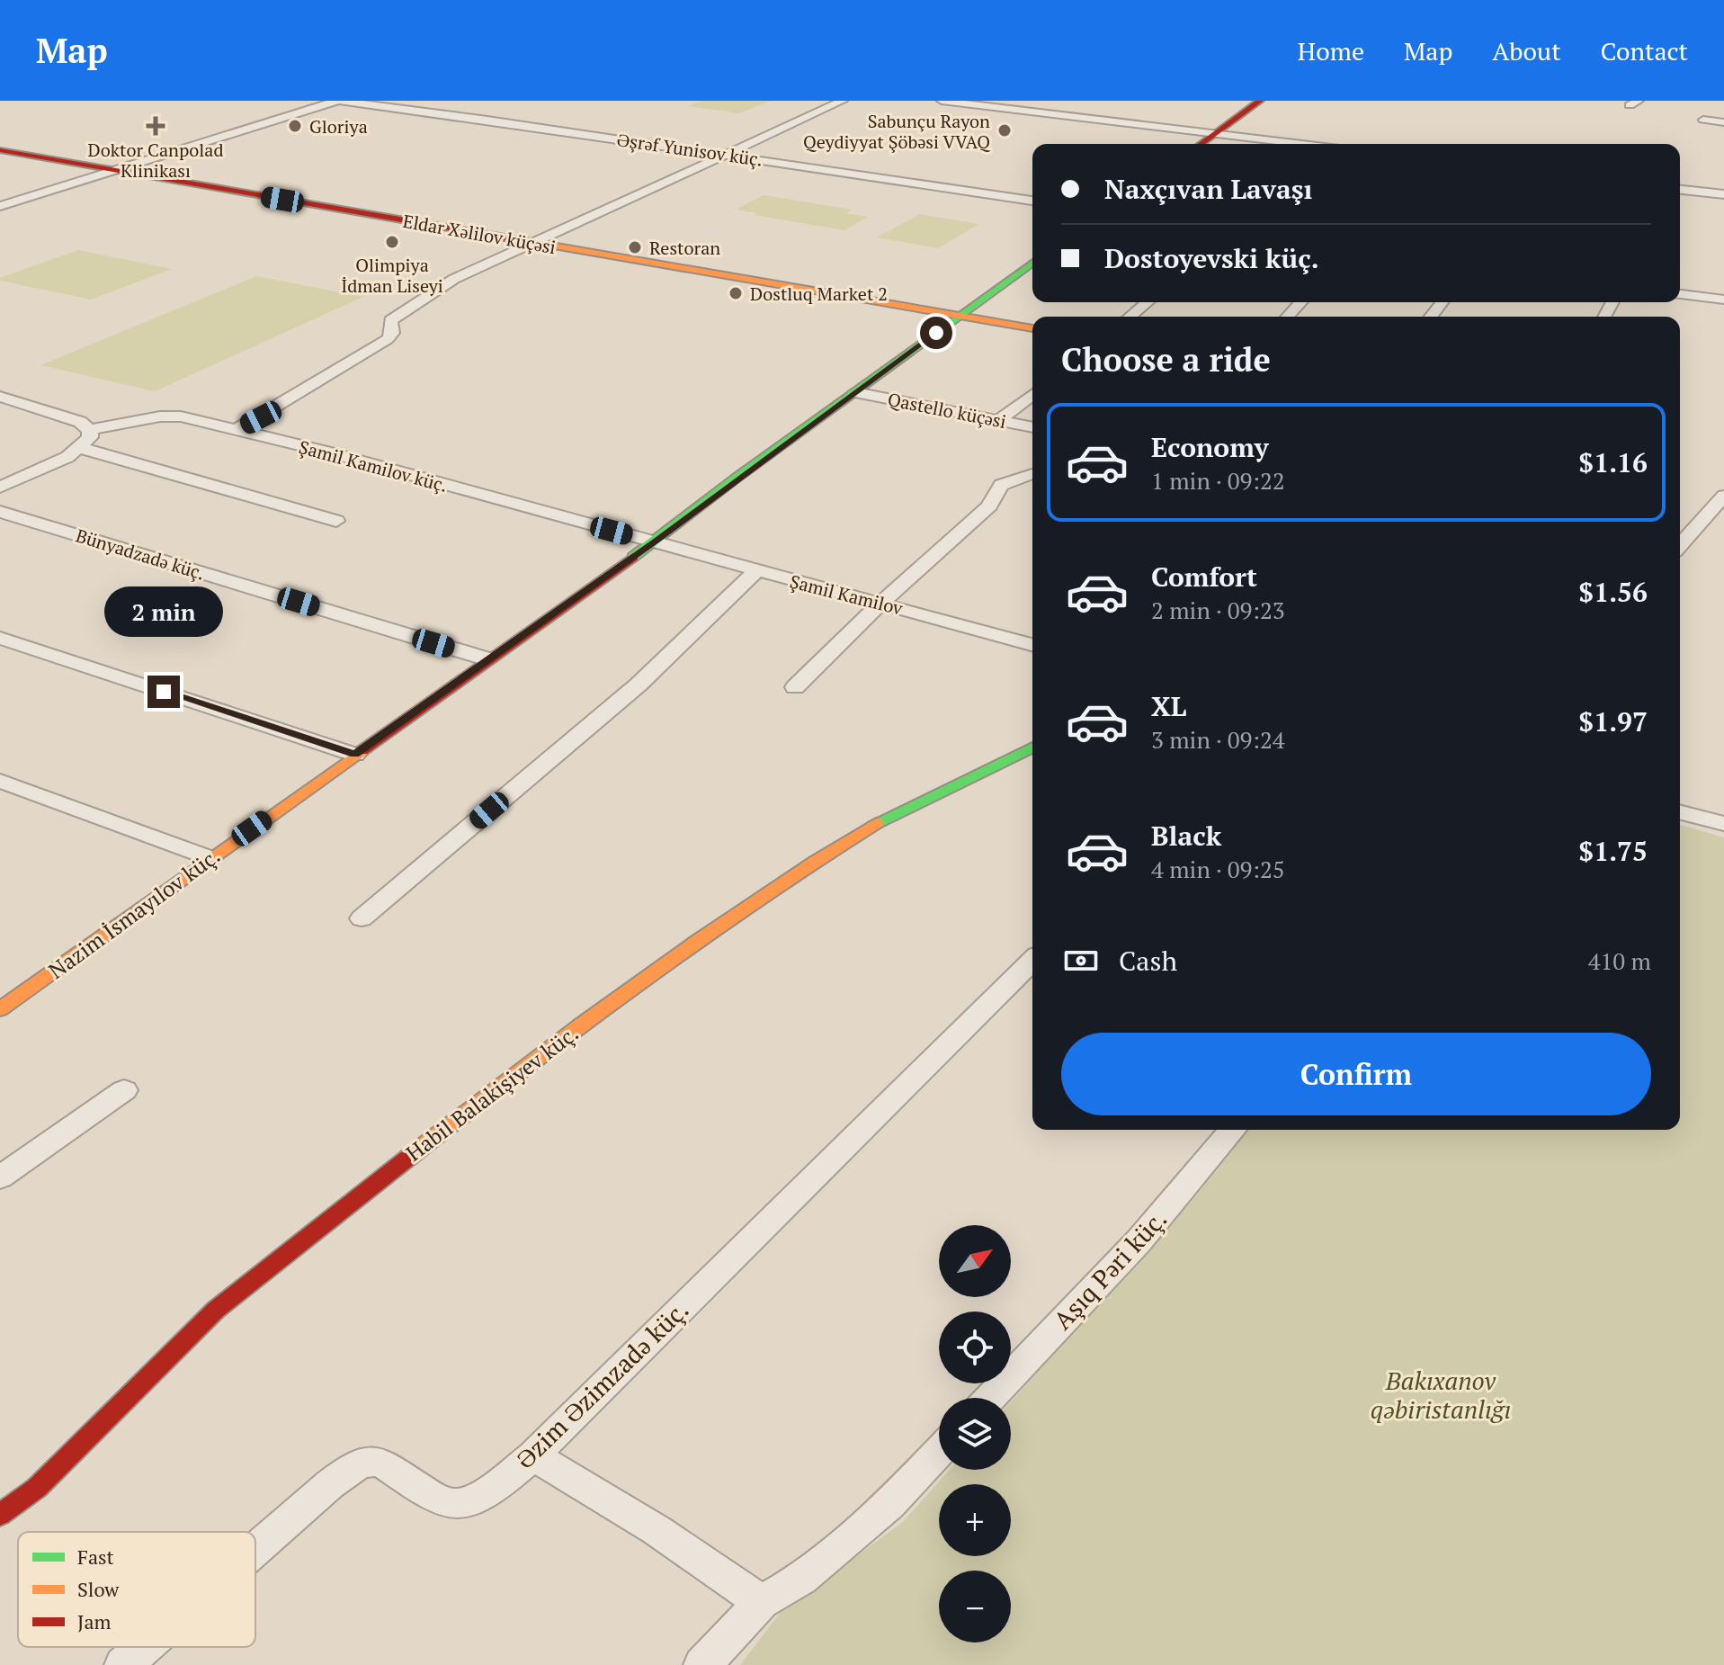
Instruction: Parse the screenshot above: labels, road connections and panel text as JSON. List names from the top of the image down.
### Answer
{
  "streets": {
    "street": [
      "Əşrəf Yunisov küç.",
      "Eldar Xəlilov küçəsi",
      "Qastello küçəsi",
      "Şamil Kamilov küç.",
      "Bünyadzadə küç.",
      "Şamil Kamilov",
      "Nazim İsmayılov küç.",
      "Habil Balakişiyev küç.",
      "Aşıq Pəri küç.",
      "Əzim Əzimzadə küç."
    ]
  },
  "crossings": [
    ["Eldar Xəlilov küçəsi", "Nazim İsmayılov küç."],
    ["Qastello küçəsi", "Nazim İsmayılov küç."],
    ["Şamil Kamilov küç.", "Şamil Kamilov"],
    ["Şamil Kamilov küç.", "Nazim İsmayılov küç."],
    ["Bünyadzadə küç.", "Nazim İsmayılov küç."],
    ["Şamil Kamilov", "Nazim İsmayılov küç."]
  ],
  "parks": ["Bakıxanov qəbiristanlığı"],
  "places": {
    "health": ["Doktor Canpolad Klinikası"],
    "other": [
      "Gloriya",
      "Sabunçu Rayon Qeydiyyat Şöbəsi VVAQ",
      "Olimpiya İdman Liseyi",
      "Restoran",
      "Dostluq Market 2"
    ]
  },
  "legend": ["Fast", "Slow", "Jam"],
  "north": "top right",
  "page": {
    "header": "Map",
    "nav": [
      "Home",
      "Map",
      "About",
      "Contact"
    ],
    "banner": ["Naxçıvan Lavaşı", "Dostoyevski küç."],
    "heading": "Choose a ride",
    "list": [
      {
        "name": "Economy",
        "note": "1 min · 09:22",
        "value": "$1.16"
      },
      {
        "name": "Comfort",
        "note": "2 min · 09:23",
        "value": "$1.56"
      },
      {
        "name": "XL",
        "note": "3 min · 09:24",
        "value": "$1.97"
      },
      {
        "name": "Black",
        "note": "4 min · 09:25",
        "value": "$1.75"
      }
    ],
    "bubble": "2 min",
    "pay": ["Cash", "410 m"],
    "buttons": "Confirm",
    "map_buttons": ["+", "−"]
  }
}
